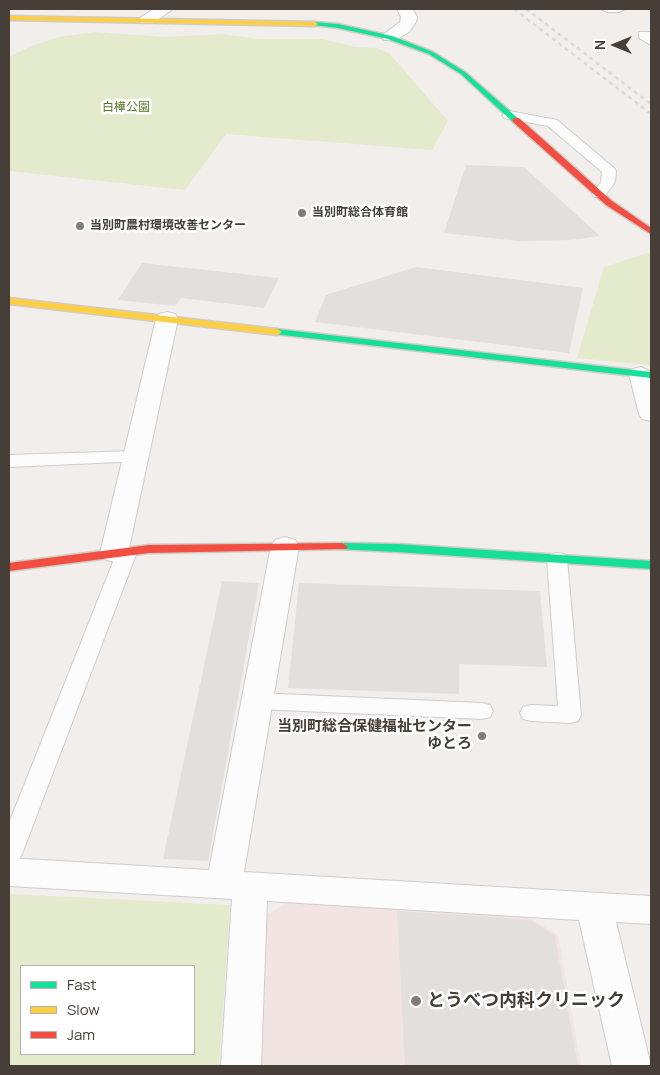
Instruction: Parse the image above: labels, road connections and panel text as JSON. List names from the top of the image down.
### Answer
{
  "parks": ["白樺公園"],
  "places": [
    "当別町総合体育館",
    "当別町農村環境改善センター",
    "当別町総合保健福祉センター ゆとろ",
    "とうべつ内科クリニック"
  ],
  "legend": ["Fast", "Slow", "Jam"],
  "north": "left"
}
